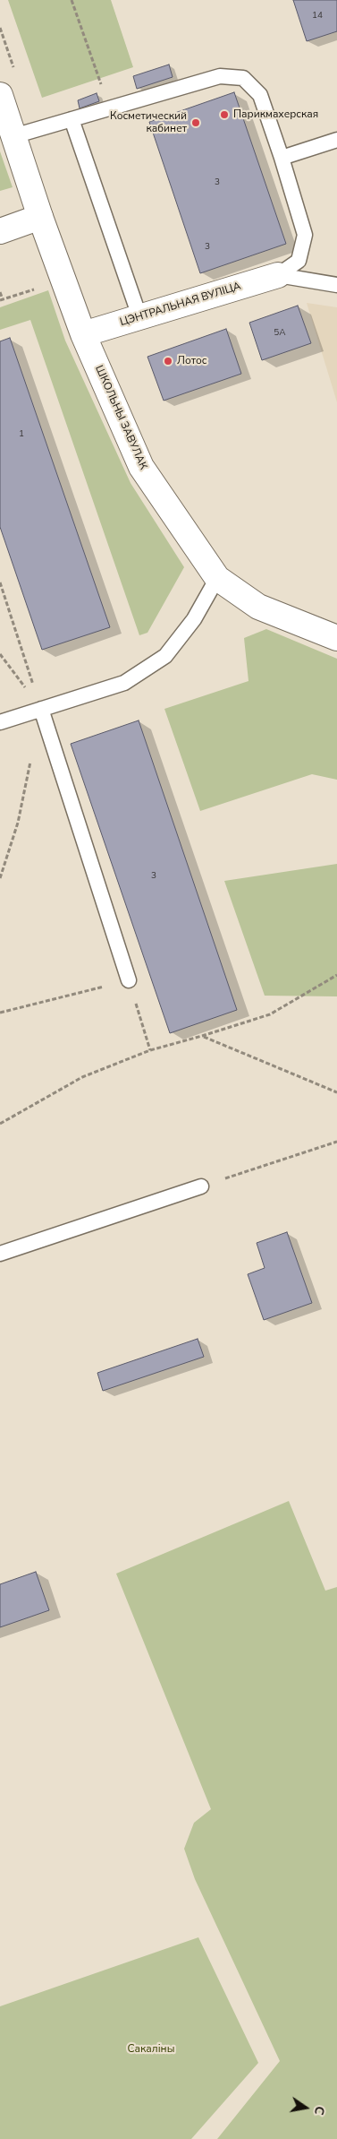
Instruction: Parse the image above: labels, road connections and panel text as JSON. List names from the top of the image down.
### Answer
{
  "streets": {
    "street": ["ЦЭНТРАЛЬНАЯ ВУЛІЦА", "ШКОЛЬНЫ ЗАВУЛАК"]
  },
  "crossings": [
    ["ЦЭНТРАЛЬНАЯ ВУЛІЦА", "ШКОЛЬНЫ ЗАВУЛАК"]
  ],
  "parks": ["Сакаліны"],
  "places": ["Парикмахерская", "Косметический кабинет", "Лотос"],
  "house_numbers": [
    "14",
    "3",
    "3",
    "5А",
    "1",
    "3"
  ],
  "north": "right"
}
